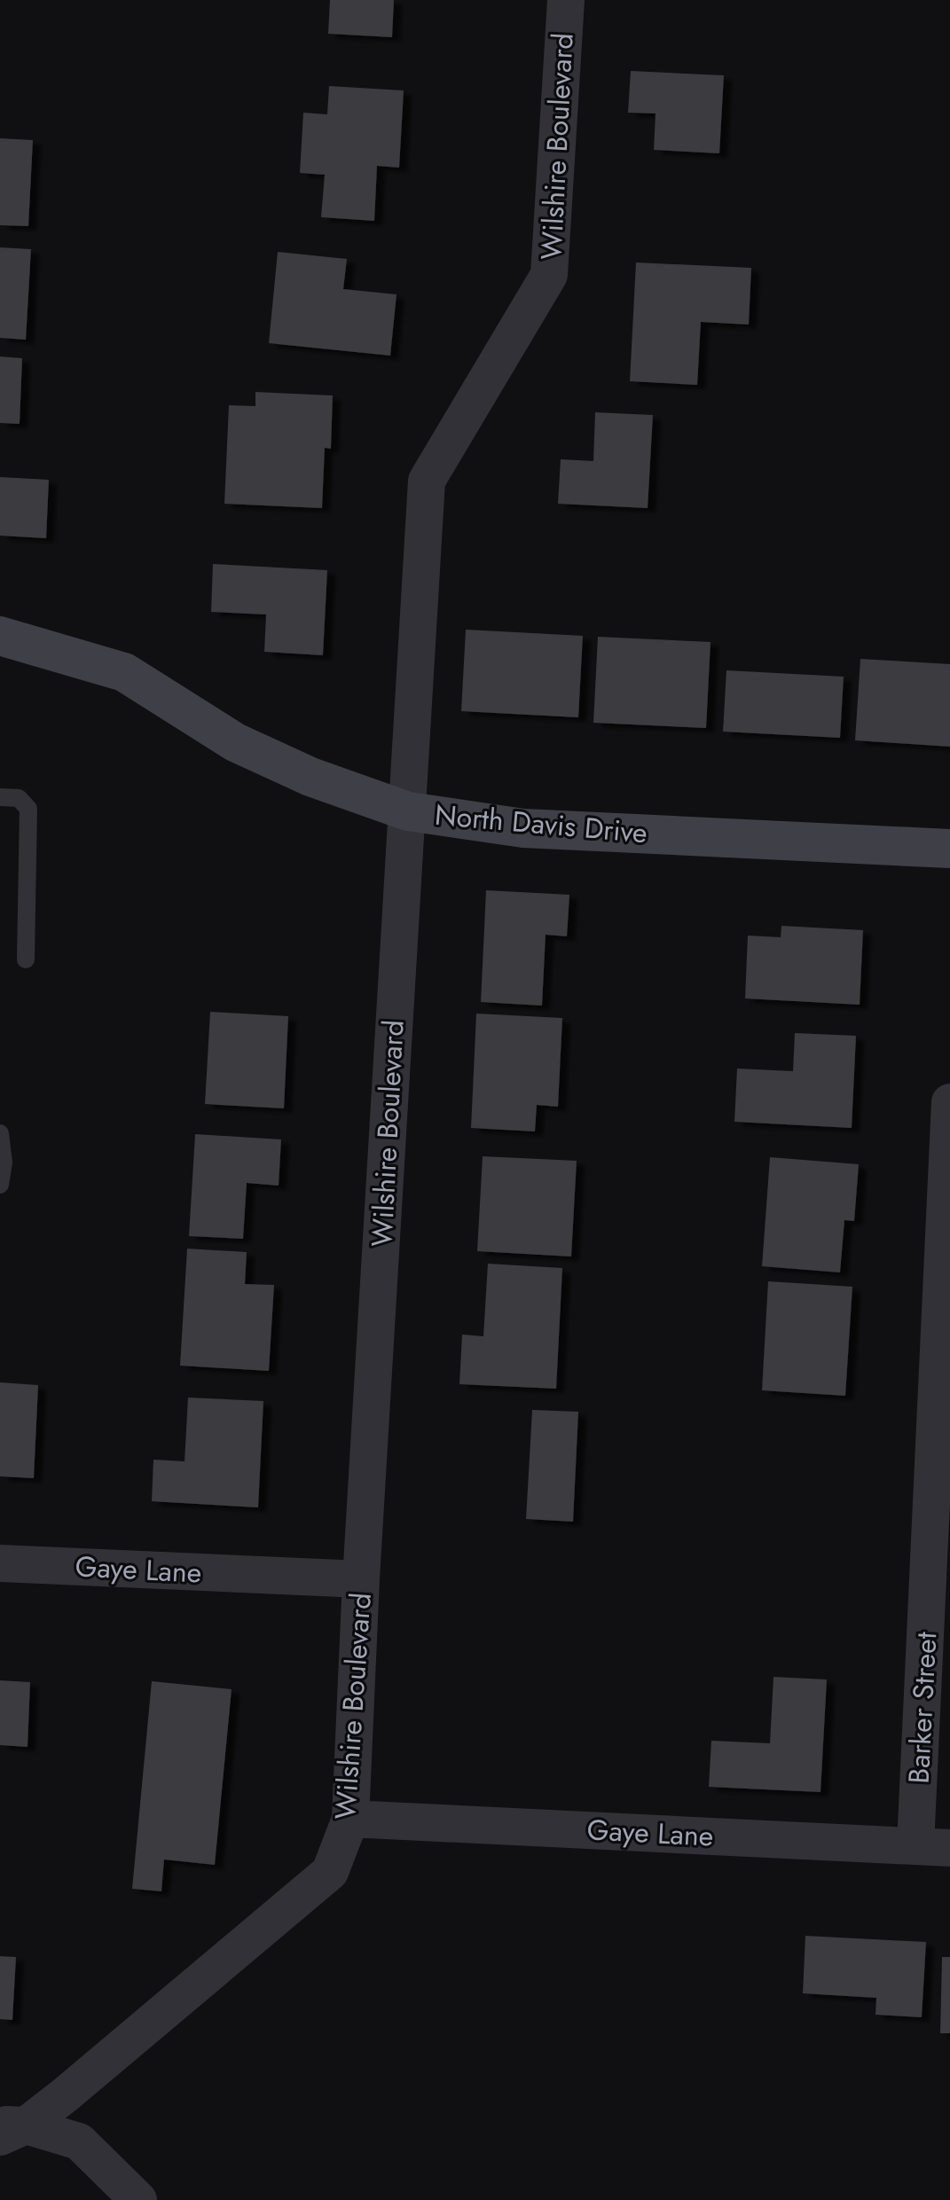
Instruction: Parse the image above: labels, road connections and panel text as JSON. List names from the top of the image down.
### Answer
{
  "streets": {
    "street": [
      "Wilshire Boulevard",
      "North Davis Drive",
      "Gaye Lane",
      "Barker Street"
    ]
  },
  "crossings": [
    ["Wilshire Boulevard", "North Davis Drive"],
    ["Wilshire Boulevard", "Gaye Lane"],
    ["Gaye Lane", "Barker Street"]
  ]
}
